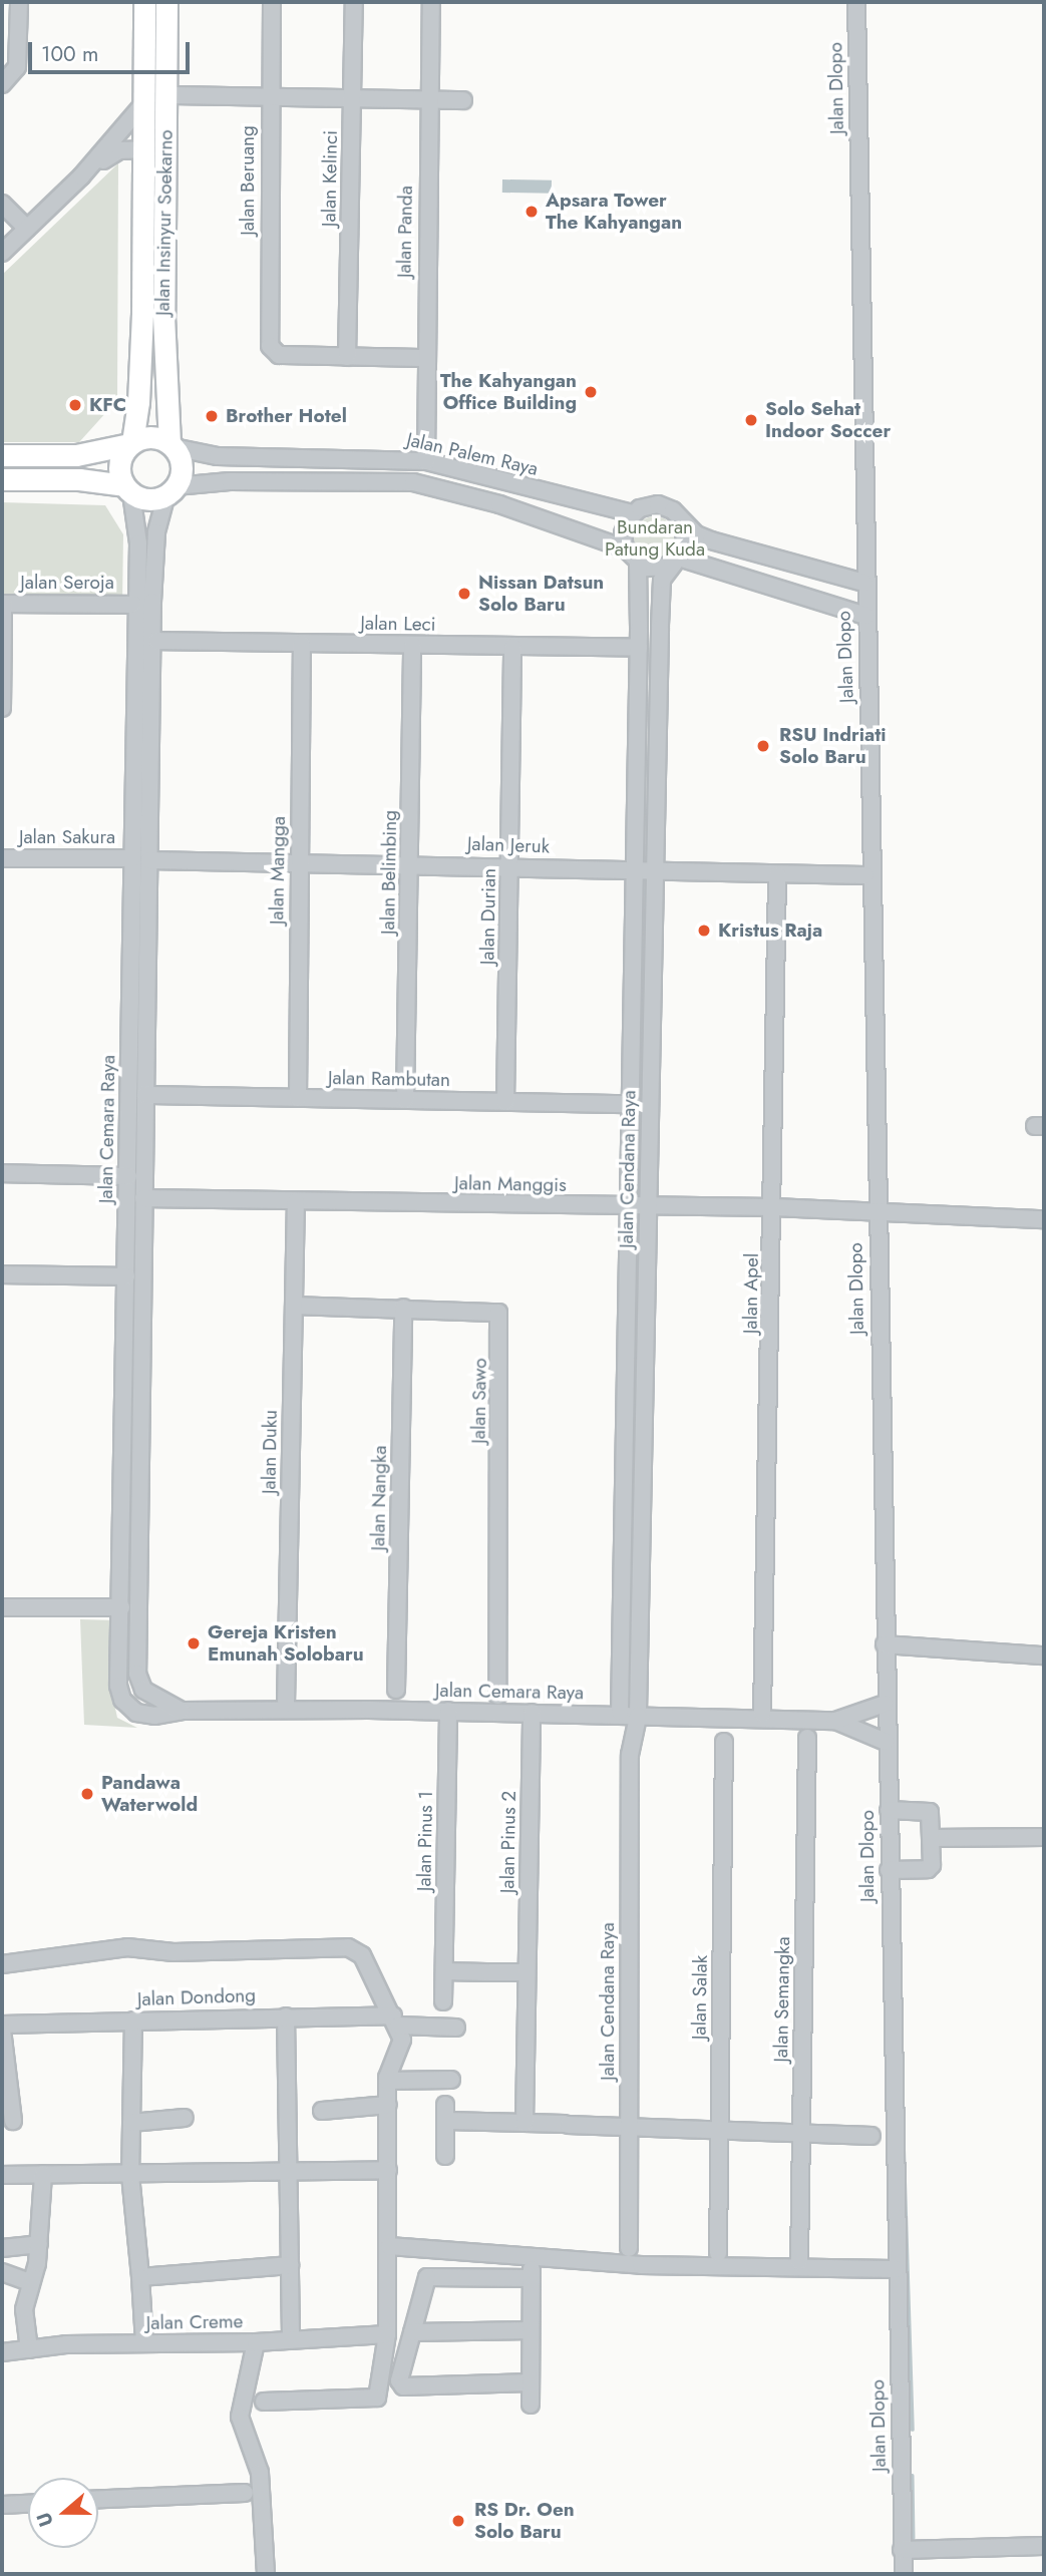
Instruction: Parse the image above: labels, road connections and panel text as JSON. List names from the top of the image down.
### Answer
{
  "streets": {
    "main road": ["Jalan Insinyur Soekarno"],
    "street": [
      "Jalan Dlopo",
      "Jalan Kelinci",
      "Jalan Beruang",
      "Jalan Panda",
      "Jalan Palem Raya",
      "Jalan Seroja",
      "Jalan Leci",
      "Jalan Sakura",
      "Jalan Jeruk",
      "Jalan Mangga",
      "Jalan Belimbing",
      "Jalan Durian",
      "Jalan Rambutan",
      "Jalan Cemara Raya",
      "Jalan Cendana Raya",
      "Jalan Manggis",
      "Jalan Apel",
      "Jalan Sawo",
      "Jalan Duku",
      "Jalan Nangka",
      "Jalan Pinus 1",
      "Jalan Pinus 2",
      "Jalan Dondong",
      "Jalan Salak",
      "Jalan Semangka",
      "Jalan Creme"
    ]
  },
  "crossings": [
    ["Jalan Dlopo", "Jalan Manggis"],
    ["Jalan Kelinci", "Jalan Beruang"],
    ["Jalan Insinyur Soekarno", "Jalan Palem Raya"],
    ["Jalan Insinyur Soekarno", "Jalan Cemara Raya"],
    ["Jalan Panda", "Jalan Palem Raya"],
    ["Jalan Palem Raya", "Jalan Cemara Raya"],
    ["Jalan Palem Raya", "Jalan Cendana Raya"],
    ["Jalan Leci", "Jalan Mangga"],
    ["Jalan Leci", "Jalan Belimbing"],
    ["Jalan Leci", "Jalan Durian"],
    ["Jalan Leci", "Jalan Cendana Raya"],
    ["Jalan Sakura", "Jalan Cemara Raya"],
    ["Jalan Jeruk", "Jalan Mangga"],
    ["Jalan Jeruk", "Jalan Belimbing"],
    ["Jalan Jeruk", "Jalan Durian"],
    ["Jalan Jeruk", "Jalan Cemara Raya"],
    ["Jalan Jeruk", "Jalan Cendana Raya"],
    ["Jalan Jeruk", "Jalan Apel"],
    ["Jalan Mangga", "Jalan Rambutan"],
    ["Jalan Belimbing", "Jalan Rambutan"],
    ["Jalan Durian", "Jalan Rambutan"],
    ["Jalan Rambutan", "Jalan Cemara Raya"],
    ["Jalan Rambutan", "Jalan Cendana Raya"],
    ["Jalan Cemara Raya", "Jalan Cendana Raya"],
    ["Jalan Cemara Raya", "Jalan Manggis"],
    ["Jalan Cemara Raya", "Jalan Pinus 1"],
    ["Jalan Cemara Raya", "Jalan Pinus 2"],
    ["Jalan Cendana Raya", "Jalan Manggis"],
    ["Jalan Manggis", "Jalan Apel"],
    ["Jalan Manggis", "Jalan Duku"],
    ["Jalan Sawo", "Jalan Duku"],
    ["Jalan Sawo", "Jalan Nangka"]
  ],
  "parks": ["Bundaran Patung Kuda"],
  "places": [
    "Apsara Tower The Kahyangan",
    "The Kahyangan Office Building",
    "KFC",
    "Brother Hotel",
    "Solo Sehat Indoor Soccer",
    "Nissan Datsun Solo Baru",
    "RSU Indriati Solo Baru",
    "Kristus Raja",
    "Gereja Kristen Emunah Solobaru",
    "Pandawa Waterwold",
    "RS Dr. Oen Solo Baru"
  ],
  "scale_bar": "100 m",
  "north": "left"
}
